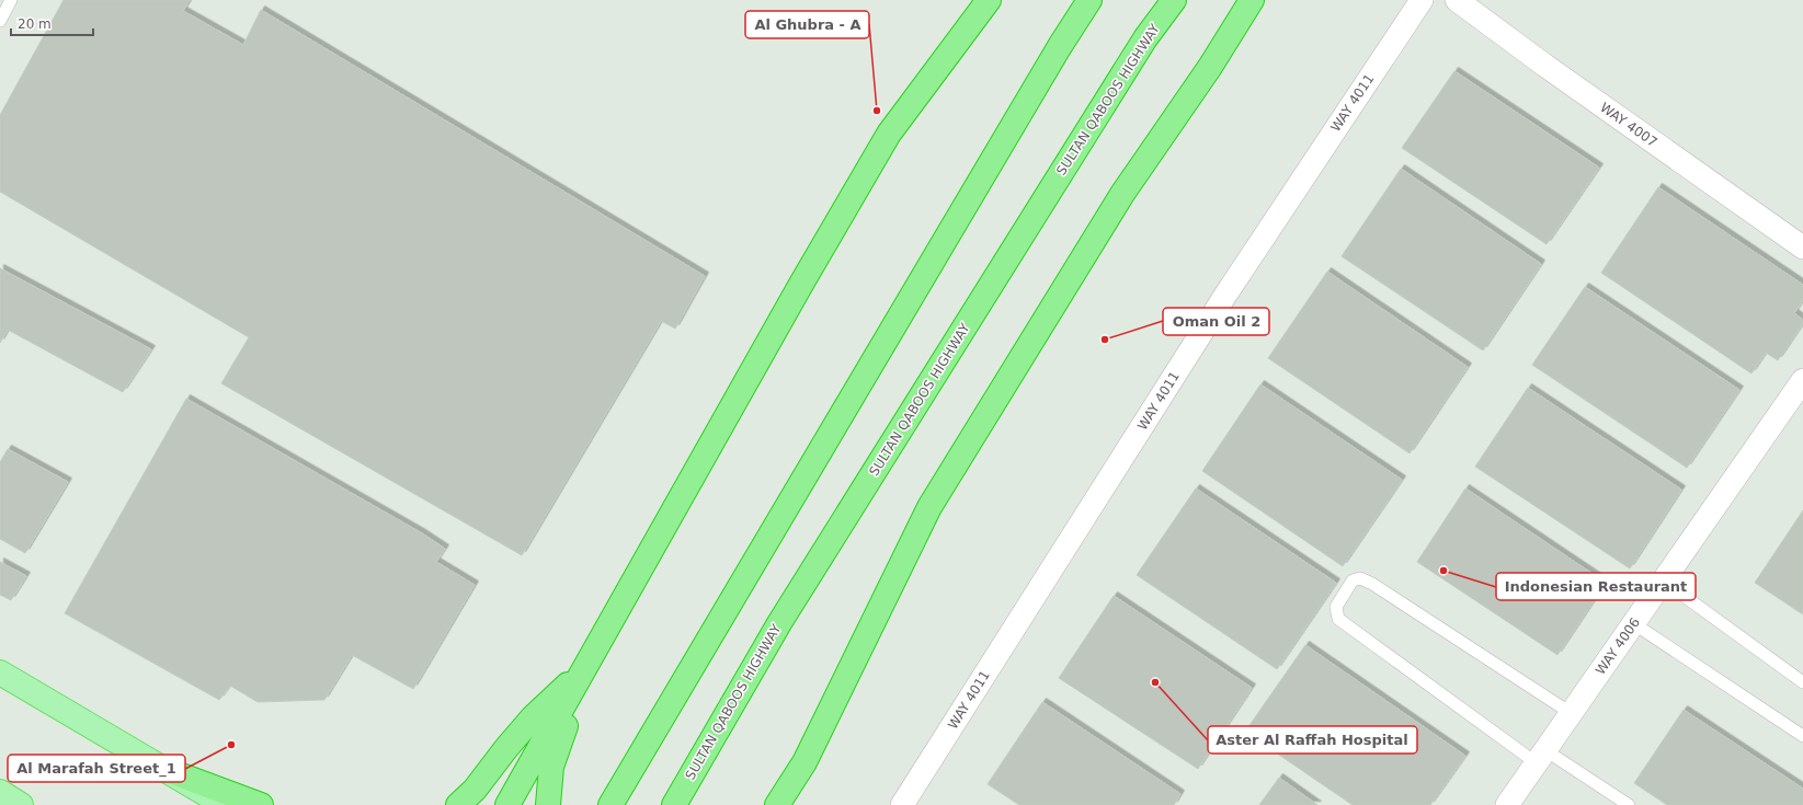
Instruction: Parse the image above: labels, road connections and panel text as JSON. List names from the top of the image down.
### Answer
{
  "streets": {
    "highway": ["SULTAN QABOOS HIGHWAY"],
    "street": ["WAY 4011", "WAY 4007", "WAY 4006"]
  },
  "places": [
    "Al Ghubra - A",
    "Oman Oil 2",
    "Indonesian Restaurant",
    "Aster Al Raffah Hospital",
    "Al Marafah Street_1"
  ],
  "scale_bar": "20 m"
}
